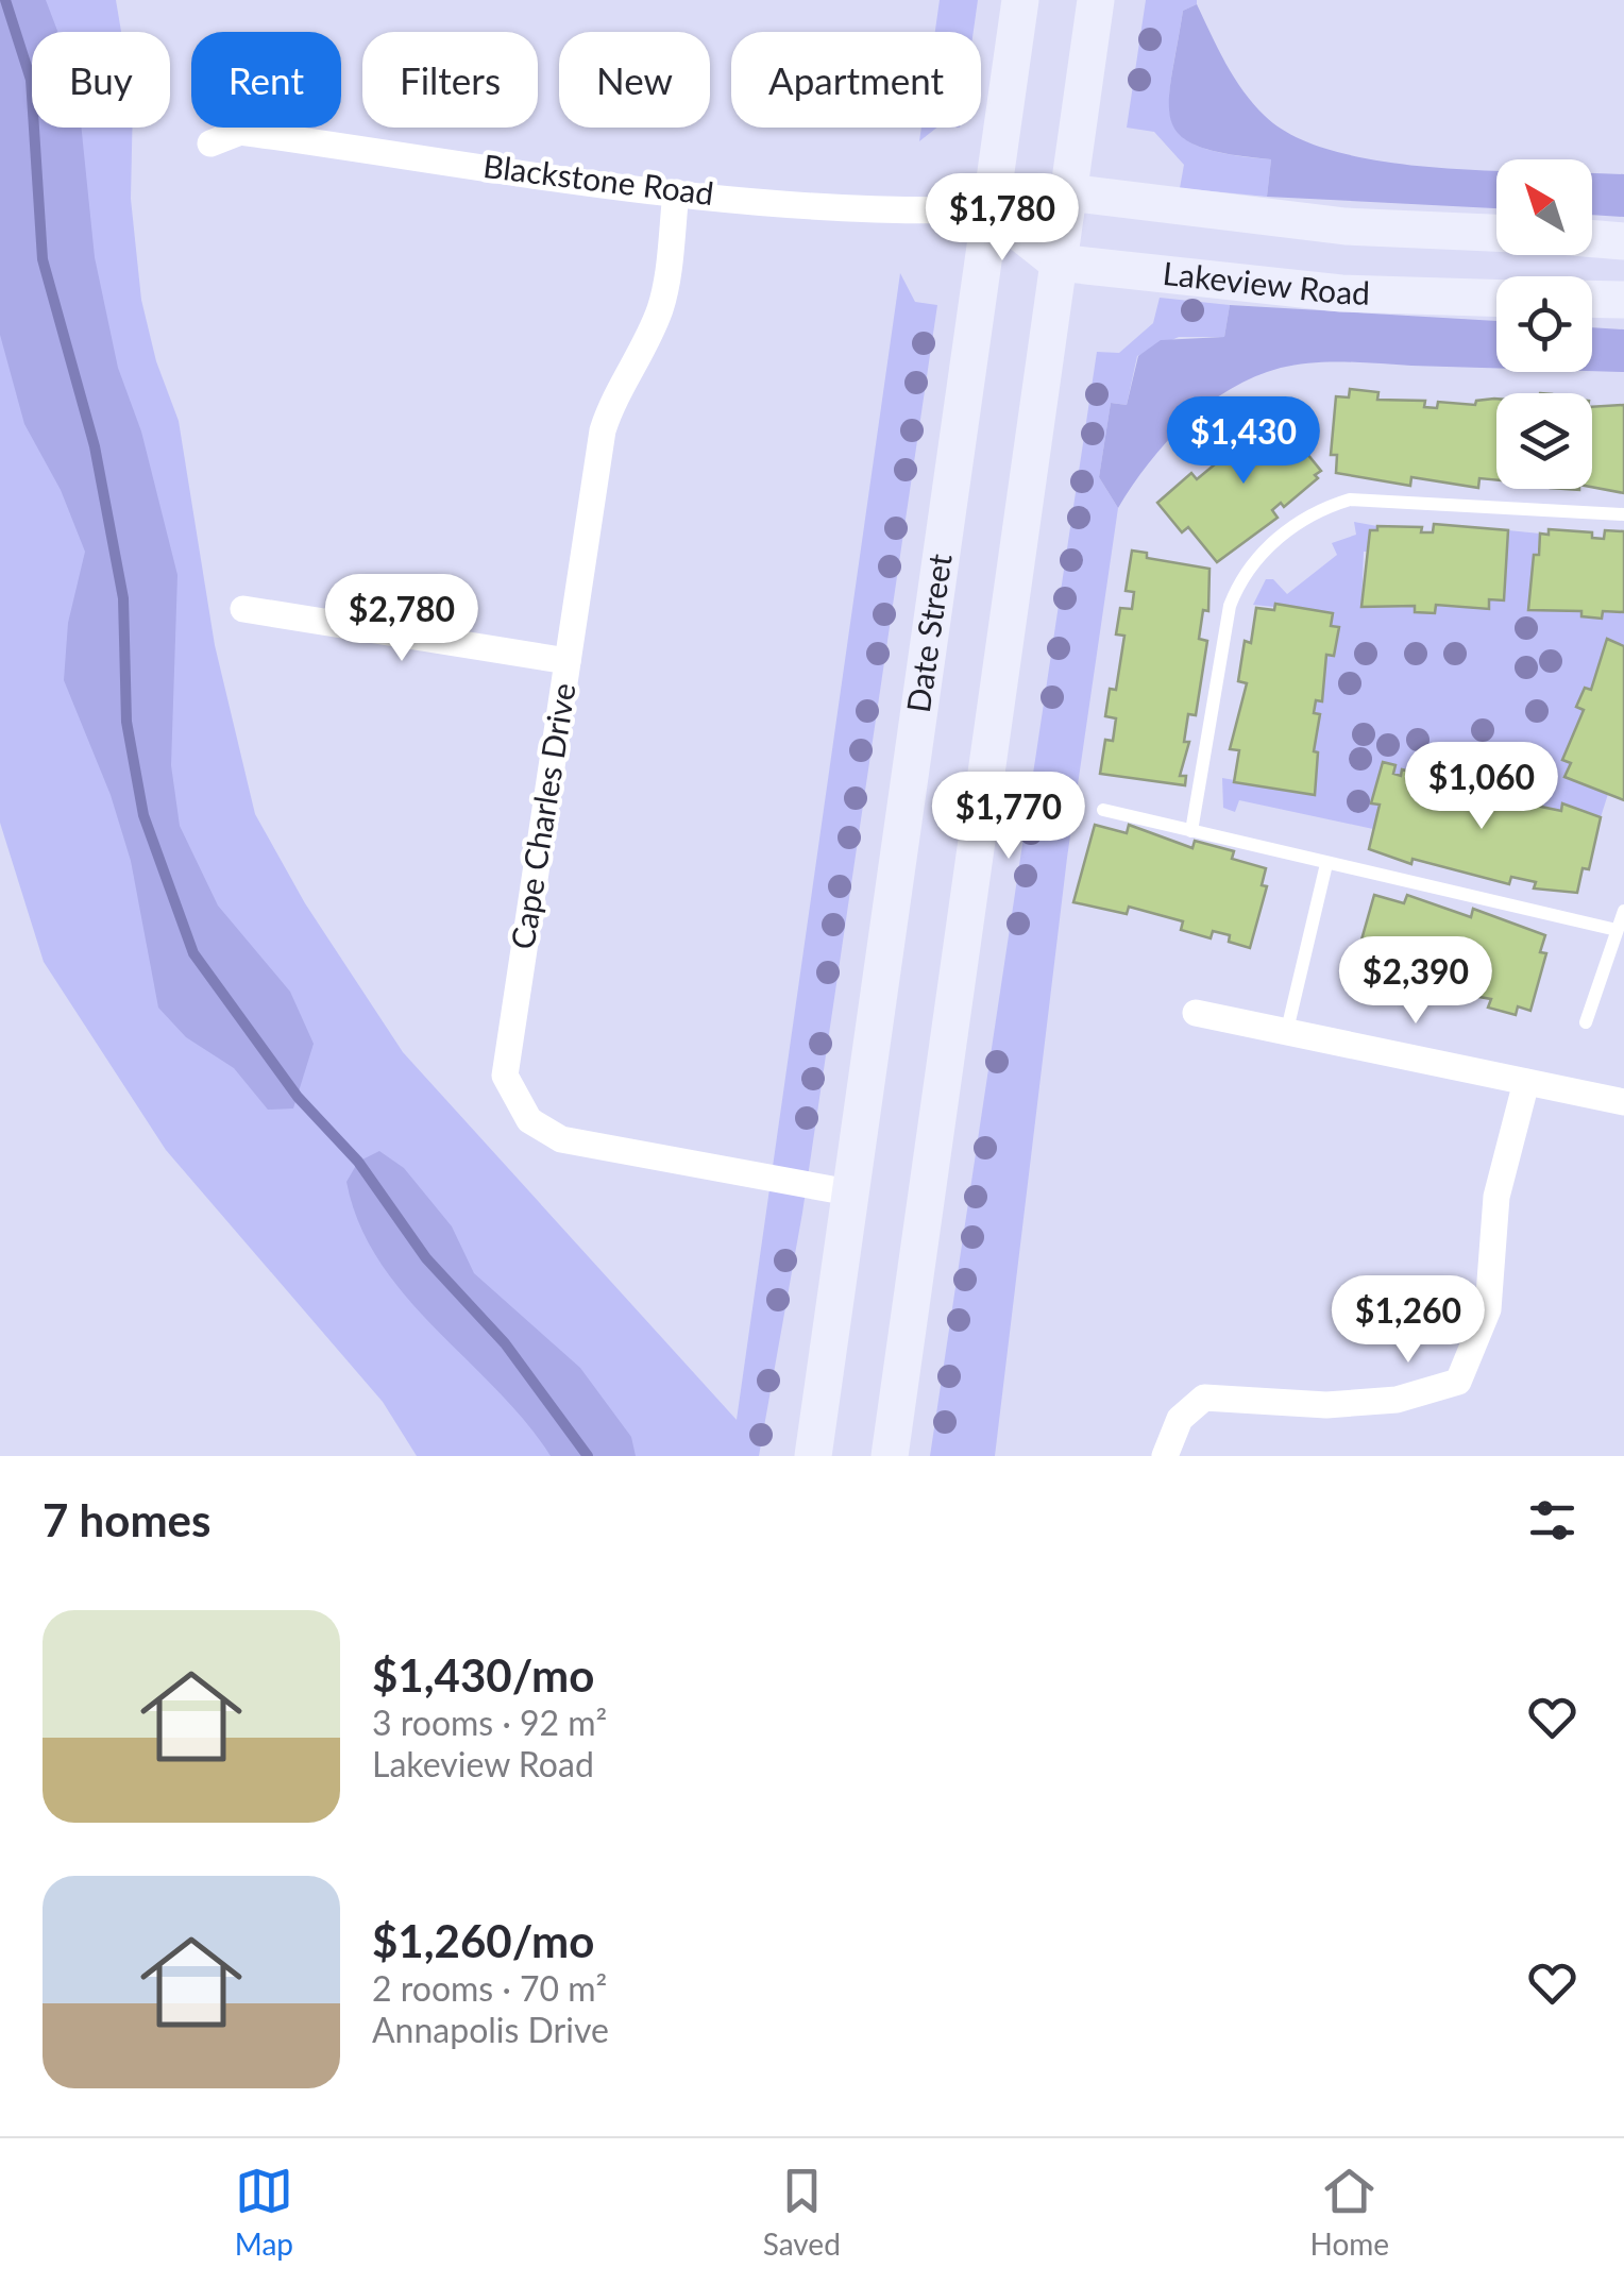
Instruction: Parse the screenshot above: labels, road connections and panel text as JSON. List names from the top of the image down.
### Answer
{
  "streets": {
    "main road": ["Lakeview Road", "Date Street"],
    "street": ["Blackstone Road", "Cape Charles Drive"]
  },
  "crossings": [
    ["Blackstone Road", "Lakeview Road"],
    ["Blackstone Road", "Date Street"],
    ["Blackstone Road", "Cape Charles Drive"],
    ["Lakeview Road", "Date Street"],
    ["Date Street", "Cape Charles Drive"]
  ],
  "north": "top left",
  "page": {
    "chip": [
      "Buy",
      "Rent",
      "Filters",
      "New",
      "Apartment"
    ],
    "price": [
      "$1,780",
      "$1,430",
      "$2,780",
      "$1,060",
      "$1,770",
      "$2,390",
      "$1,260"
    ],
    "heading": "7 homes",
    "list": [
      {
        "name": "$1,430/mo",
        "note": "3 rooms · 92 m² · Lakeview Road"
      },
      {
        "name": "$1,260/mo",
        "note": "2 rooms · 70 m² · Annapolis Drive"
      }
    ],
    "tabs": ["Map", "Saved", "Home"]
  }
}
